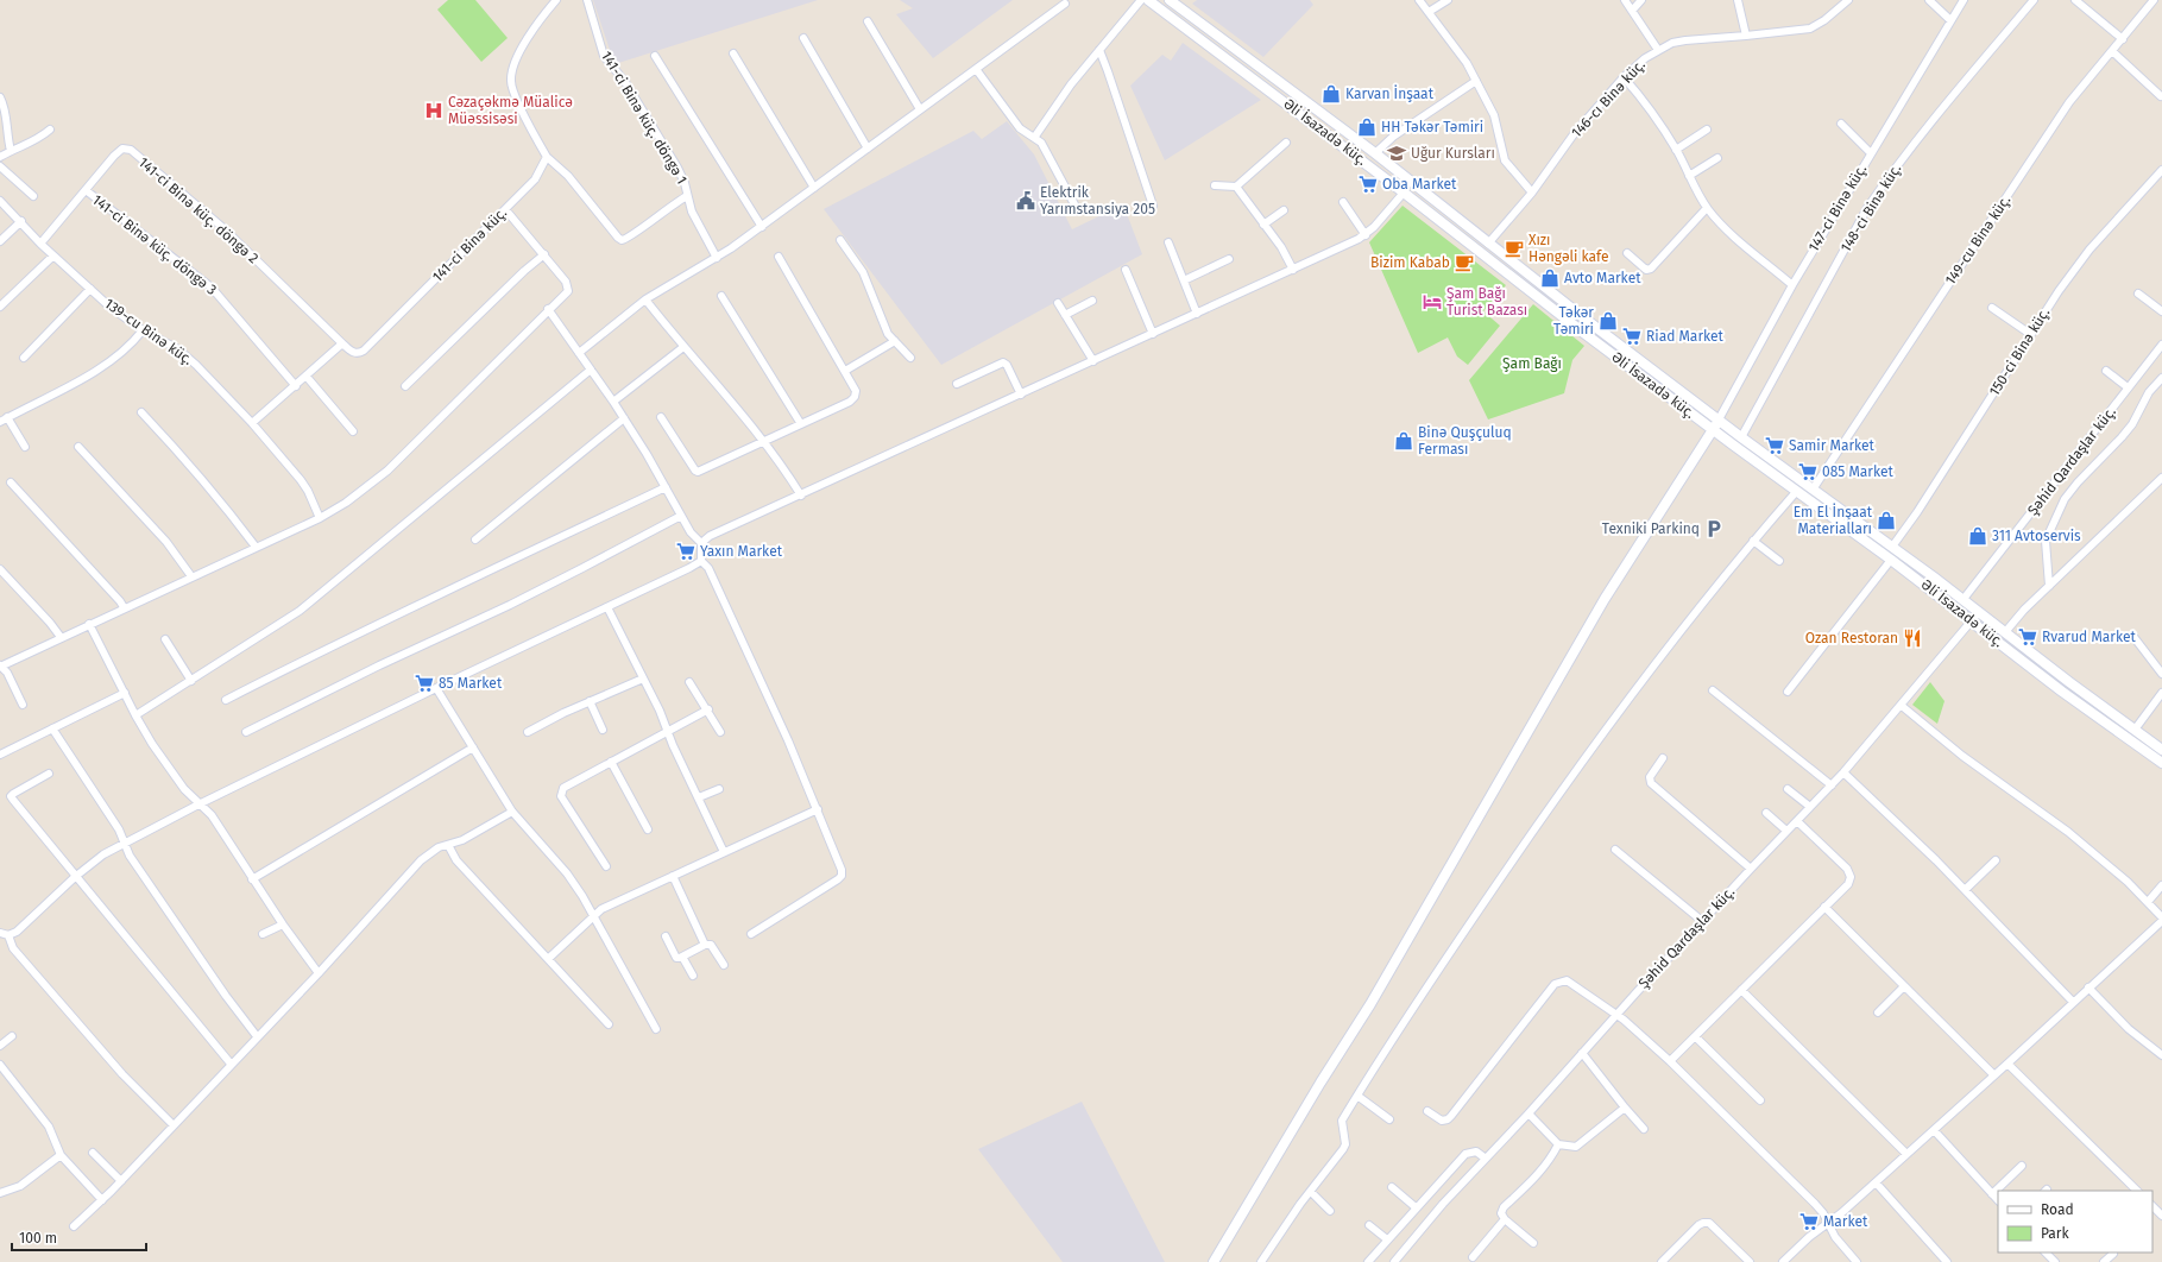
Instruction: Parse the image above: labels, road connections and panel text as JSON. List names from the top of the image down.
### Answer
{
  "streets": {
    "main road": ["Əli İsazadə küç."],
    "street": [
      "146-cı Binə küç.",
      "141-ci Binə küç. döngə 1",
      "147-ci Binə küç.",
      "148-ci Binə küç.",
      "141-ci Binə küç. döngə 2",
      "149-cu Binə küç.",
      "141-ci Binə küç. döngə 3",
      "141-ci Binə küç.",
      "139-cu Binə küç.",
      "150-ci Binə küç.",
      "Şəhid Qardaşlar küç."
    ]
  },
  "crossings": [
    ["146-cı Binə küç.", "Əli İsazadə küç."],
    ["Əli İsazadə küç.", "147-ci Binə küç."],
    ["Əli İsazadə küç.", "148-ci Binə küç."],
    ["Əli İsazadə küç.", "149-cu Binə küç."],
    ["Əli İsazadə küç.", "150-ci Binə küç."],
    ["Əli İsazadə küç.", "Şəhid Qardaşlar küç."],
    ["141-ci Binə küç. döngə 2", "141-ci Binə küç. döngə 3"],
    ["141-ci Binə küç. döngə 2", "141-ci Binə küç."],
    ["141-ci Binə küç. döngə 2", "139-cu Binə küç."]
  ],
  "parks": ["Şam Bağı"],
  "places": {
    "shop": [
      "Karvan İnşaat",
      "HH Təkər Təmiri",
      "Avto Market",
      "Təkər Təmiri",
      "Binə Quşçuluq Ferması",
      "Em El İnşaat Materialları",
      "311 Avtoservis"
    ],
    "hospital": ["Cəzaçəkmə Müalicə Müəssisəsi"],
    "school or university": ["Uğur Kursları"],
    "supermarket": [
      "Oba Market",
      "Riad Market",
      "Samir Market",
      "085 Market",
      "Yaxın Market",
      "Rvarud Market",
      "85 Market",
      "Market"
    ],
    "public building": ["Elektrik Yarımstansiya 205"],
    "cafe": ["Xızı Həngəli kafe", "Bizim Kabab"],
    "hotel": ["Şam Bağı Turist Bazası"],
    "parking": ["Texniki Parkinq"],
    "restaurant": ["Ozan Restoran"]
  },
  "legend": ["Road", "Park"],
  "scale_bar": "100 m"
}
